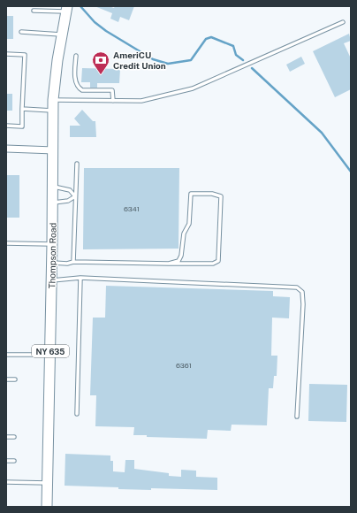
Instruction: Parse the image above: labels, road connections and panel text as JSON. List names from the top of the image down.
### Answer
{
  "streets": {
    "main road": ["Thompson Road", "NY 635"]
  },
  "places": {
    "bank": ["AmeriCU Credit Union"]
  },
  "house_numbers": ["6341", "6361"]
}
